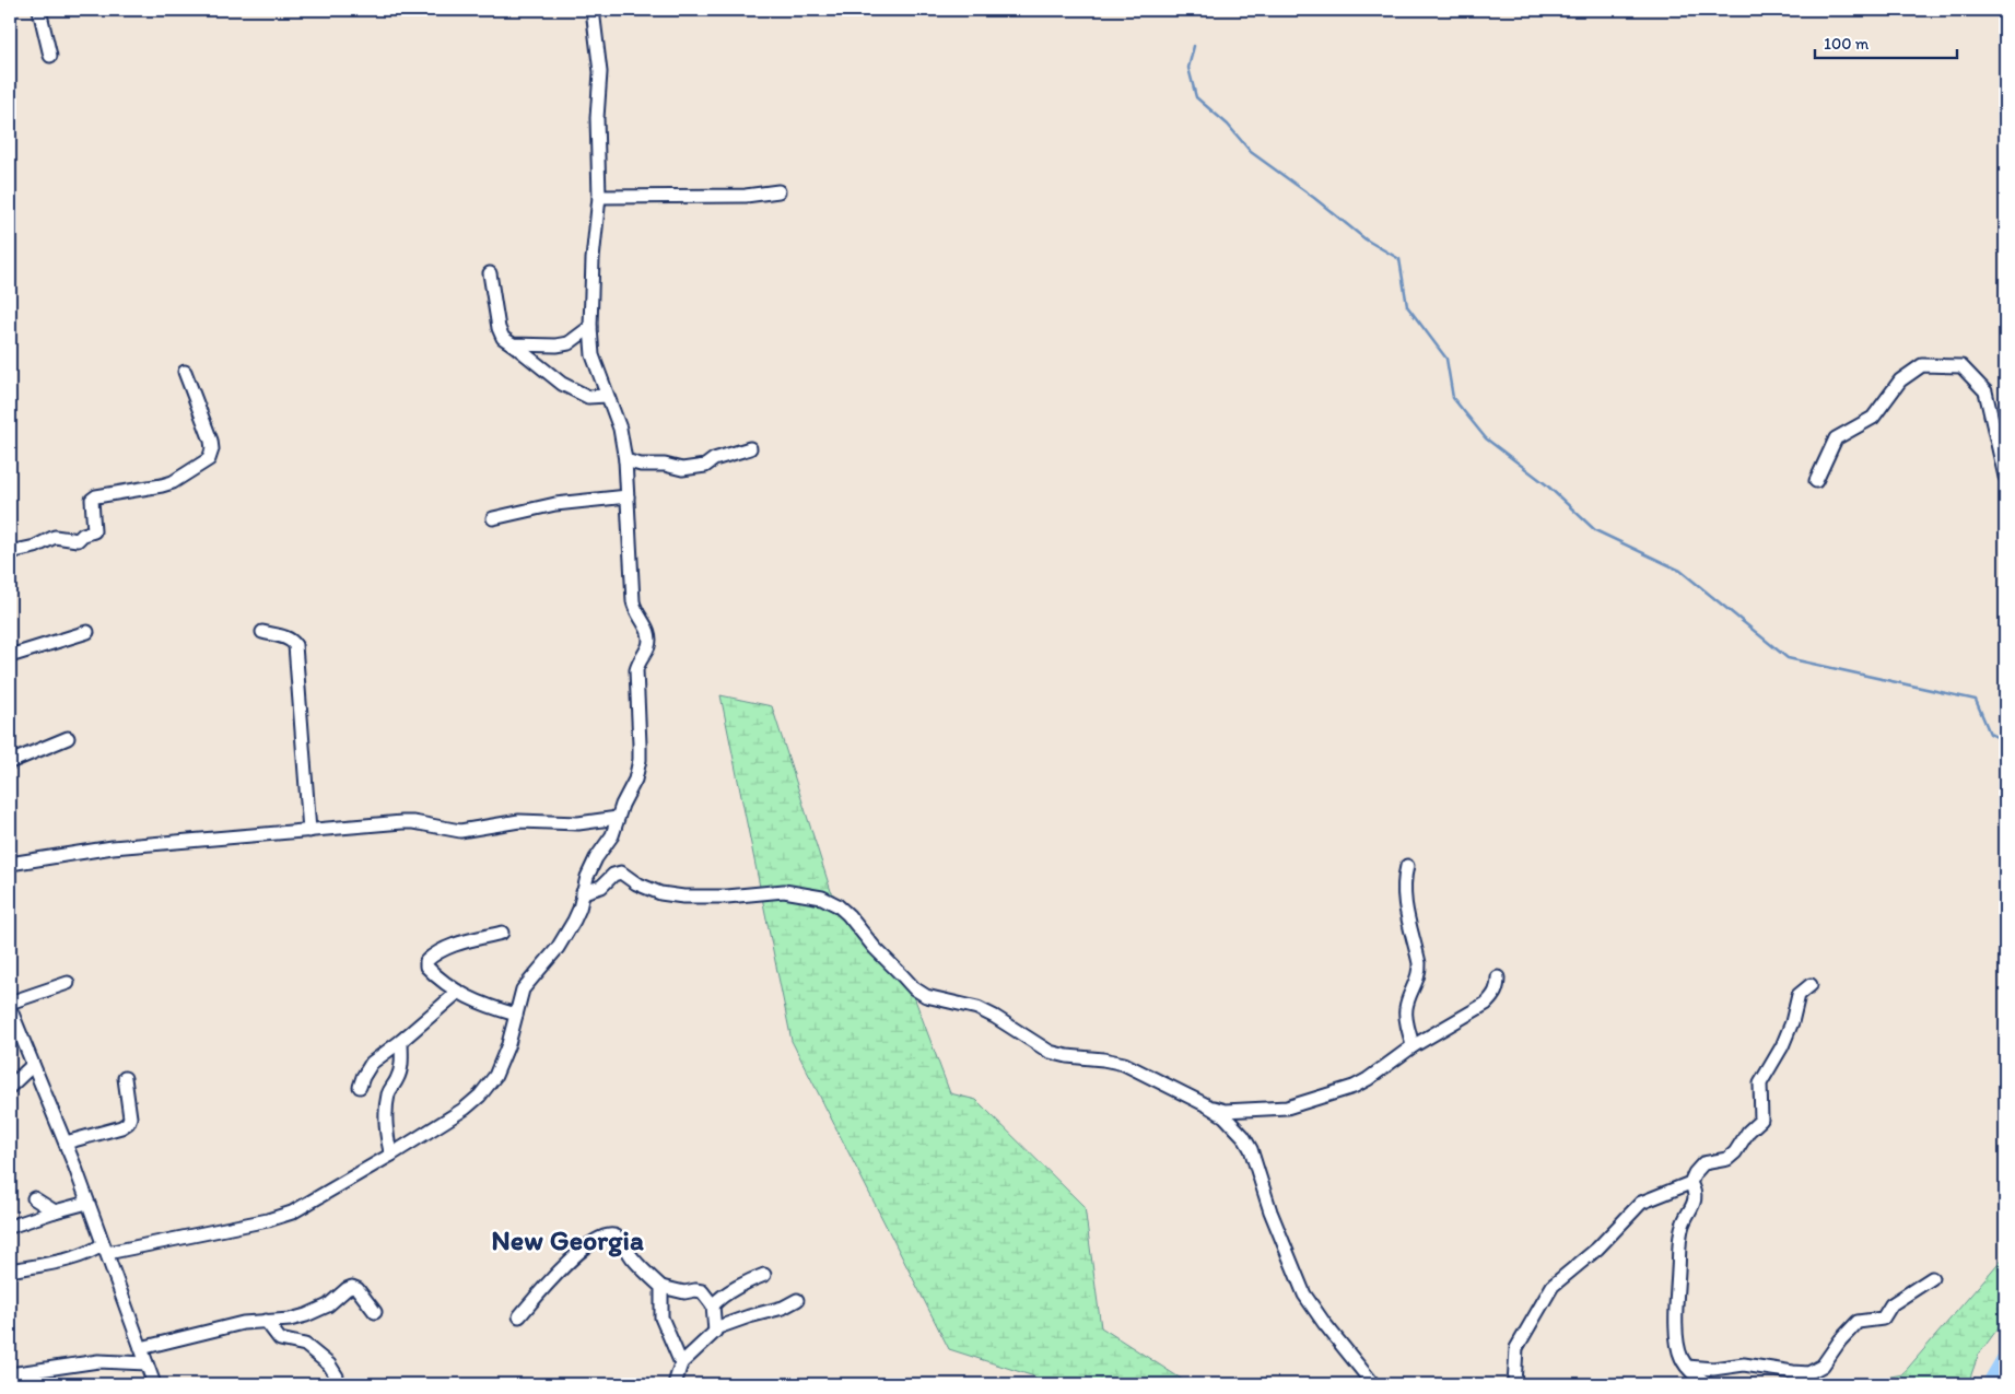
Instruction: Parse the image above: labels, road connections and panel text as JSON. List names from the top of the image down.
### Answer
{
  "districts": ["New Georgia"],
  "scale_bar": "100 m"
}
